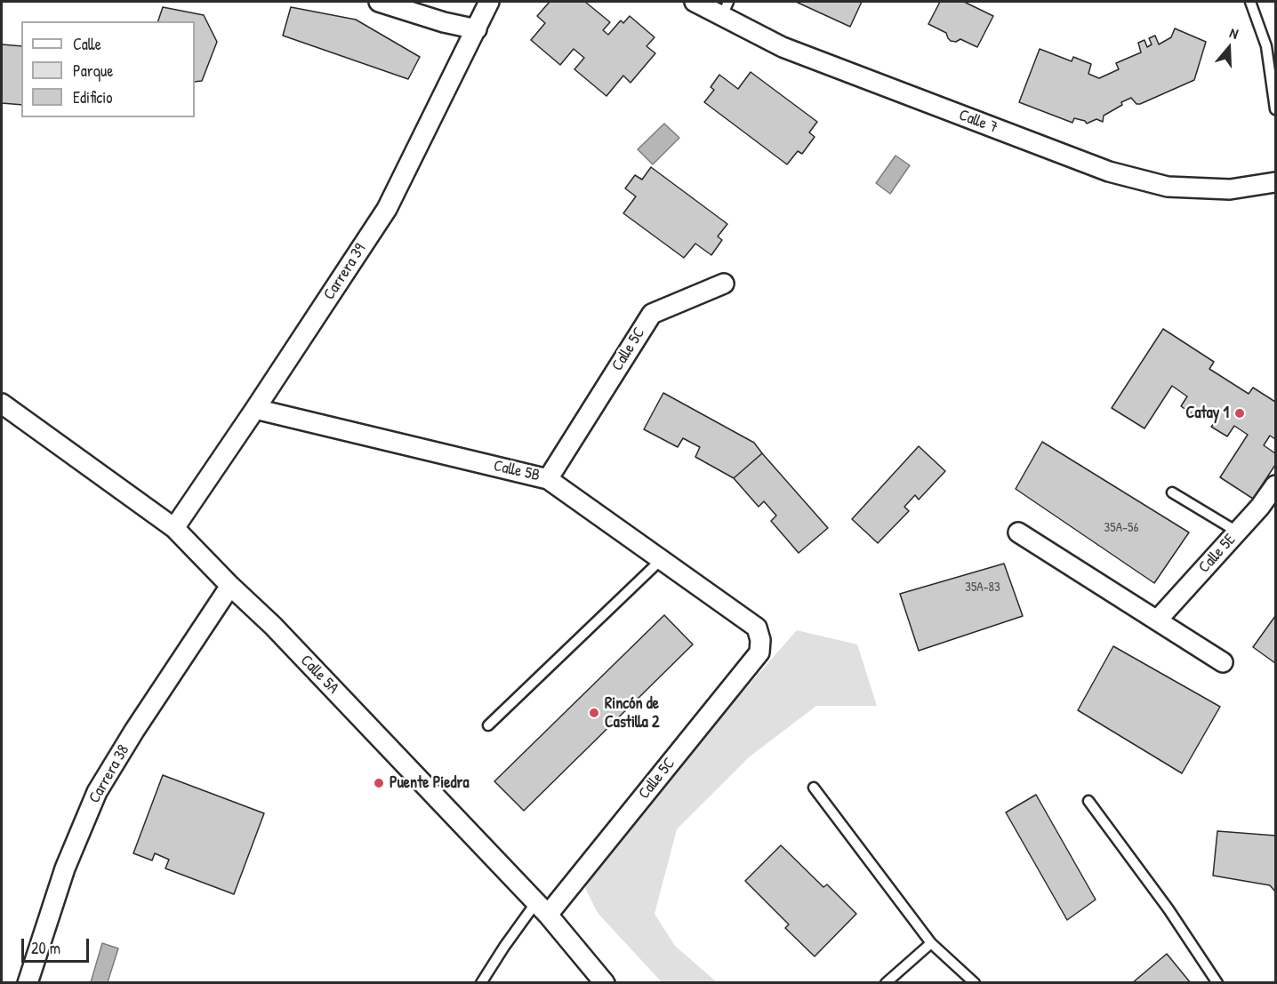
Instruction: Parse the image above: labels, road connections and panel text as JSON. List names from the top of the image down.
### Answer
{
  "streets": {
    "street": [
      "Calle 7",
      "Carrera 39",
      "Calle 5C",
      "Calle 5B",
      "Calle 5E",
      "Calle 5A",
      "Carrera 38"
    ]
  },
  "crossings": [
    ["Carrera 39", "Calle 5B"],
    ["Carrera 39", "Calle 5A"],
    ["Calle 5C", "Calle 5B"],
    ["Calle 5C", "Calle 5A"],
    ["Calle 5A", "Carrera 38"]
  ],
  "places": ["Catay 1", "Rincón de Castilla 2", "Puente Piedra"],
  "house_numbers": ["35A-56", "35A-83"],
  "legend": ["Calle", "Parque", "Edificio"],
  "scale_bar": "20 m",
  "north": "top"
}
